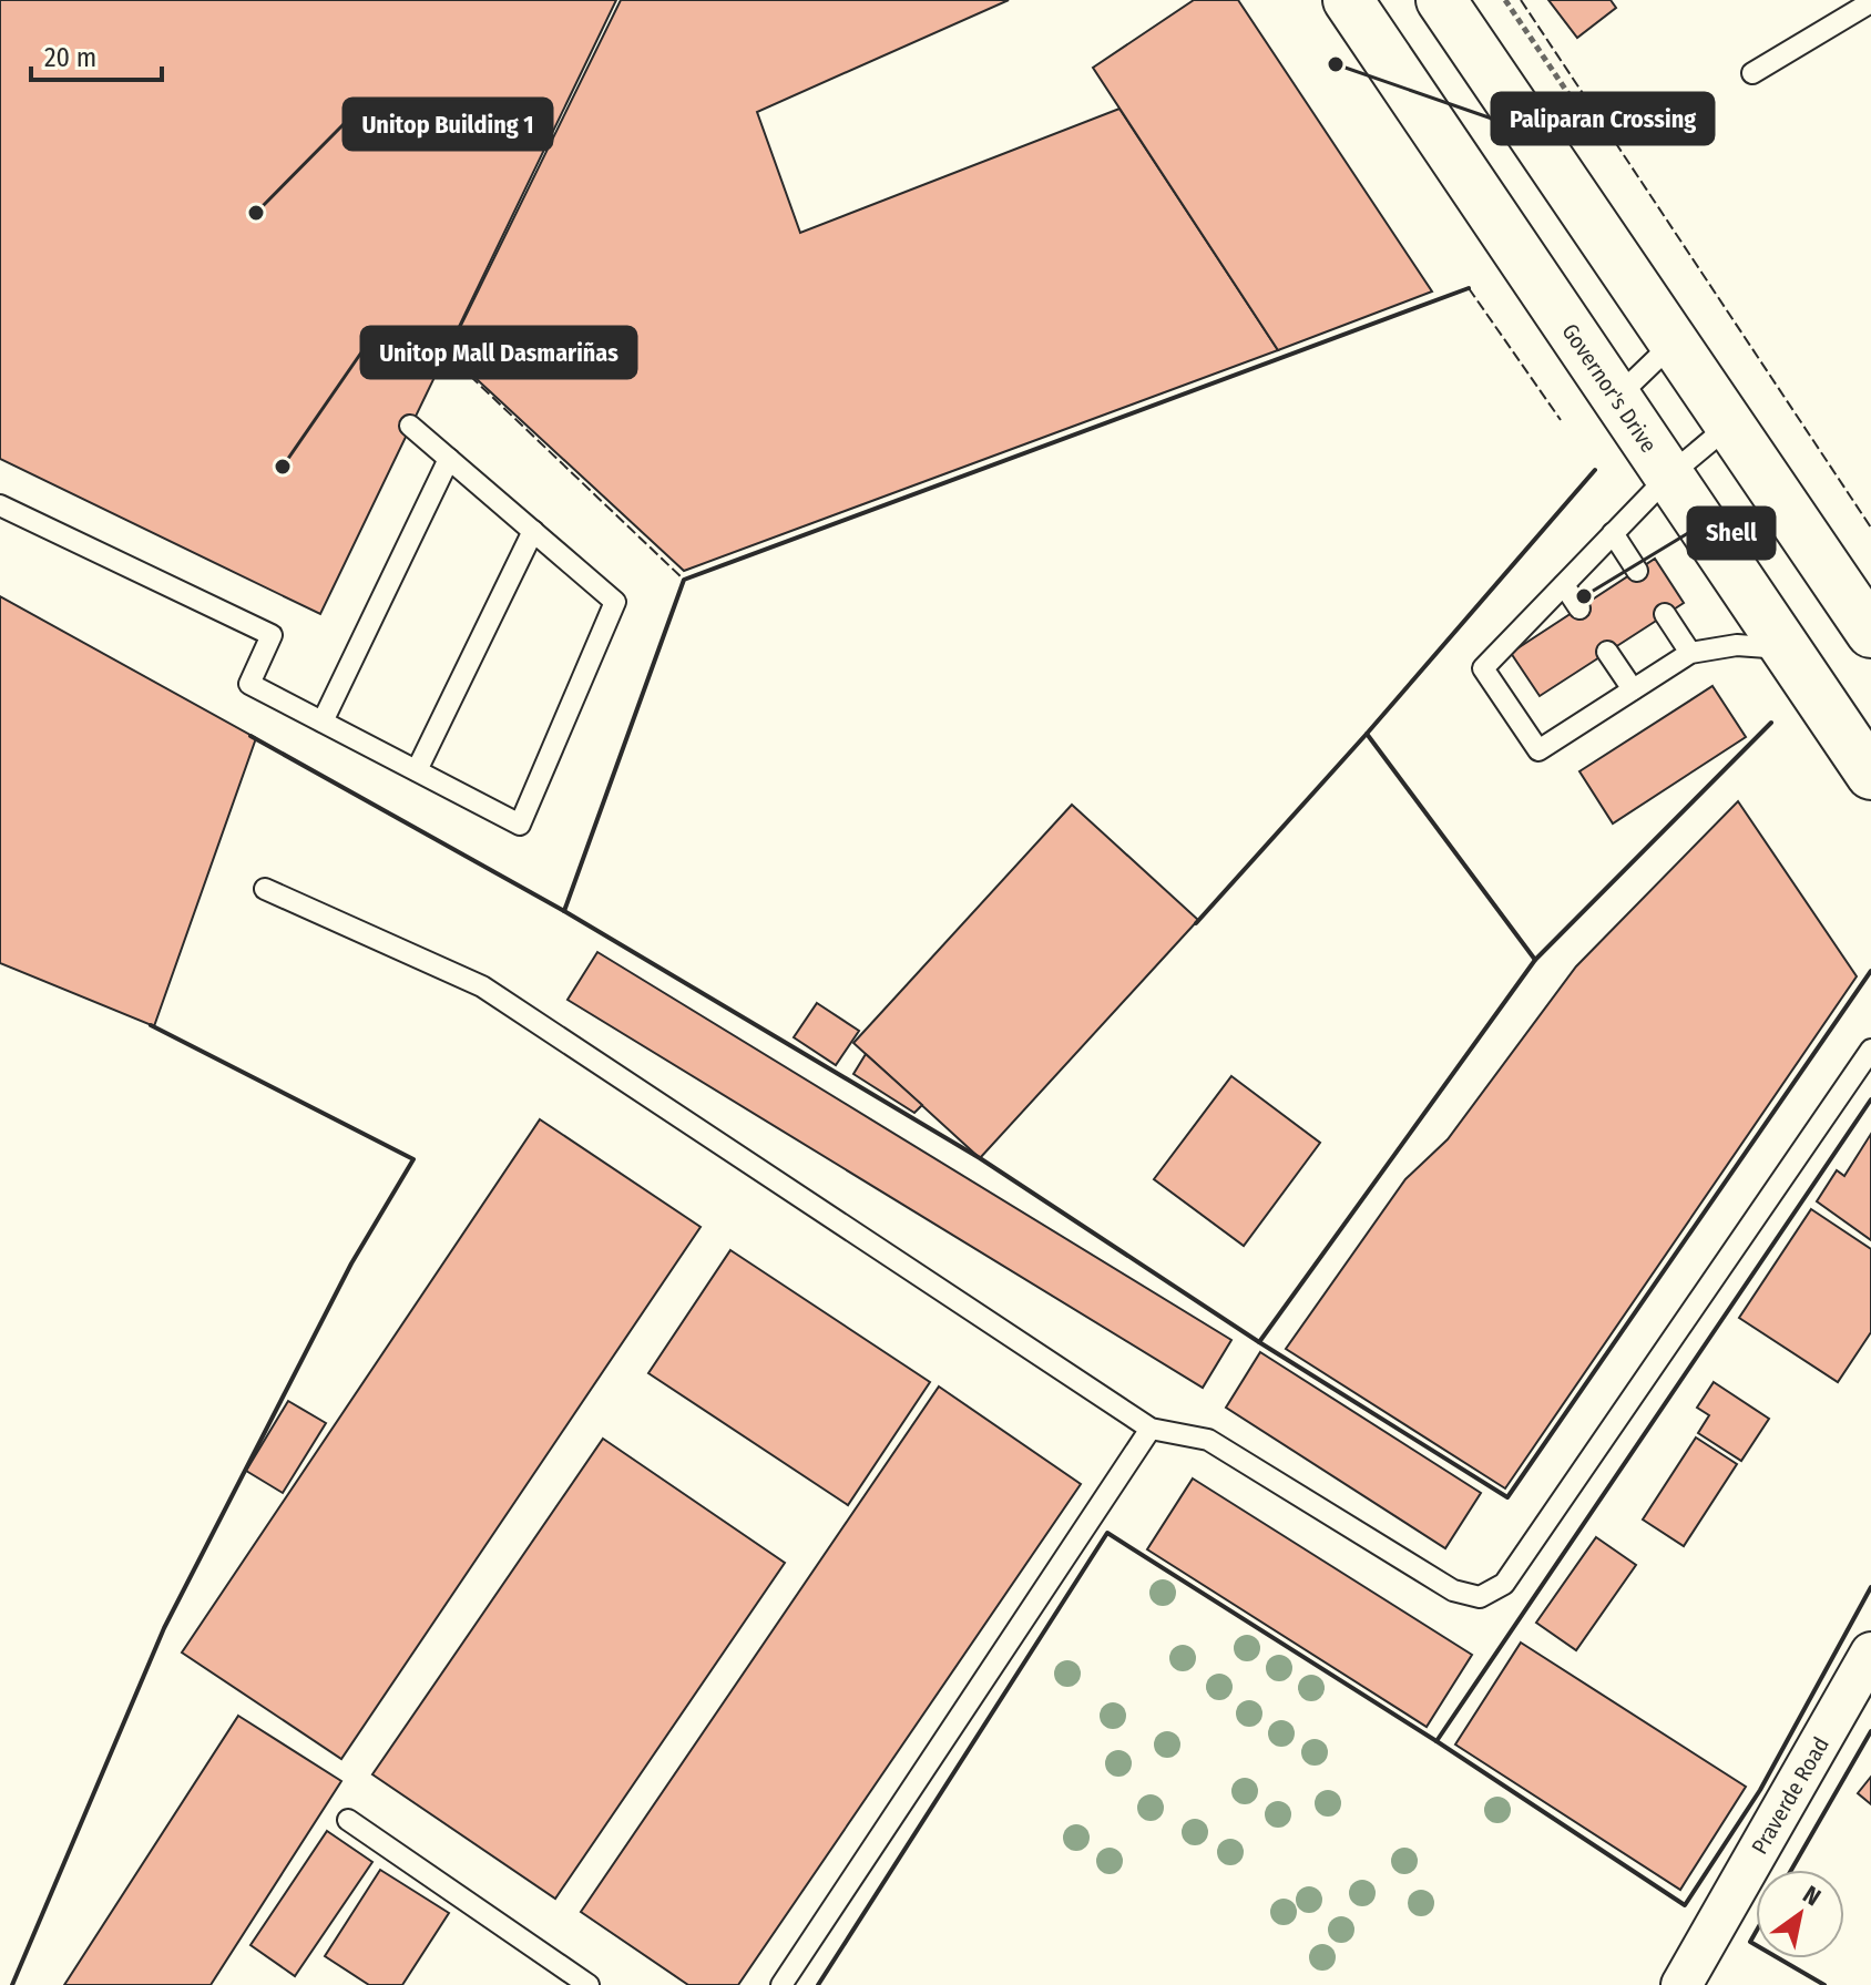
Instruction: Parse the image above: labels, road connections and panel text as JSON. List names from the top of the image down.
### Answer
{
  "streets": {
    "highway": ["Governor's Drive"],
    "street": ["Praverde Road"]
  },
  "places": [
    "Paliparan Crossing",
    "Unitop Building 1",
    "Unitop Mall Dasmariñas",
    "Shell"
  ],
  "scale_bar": "20 m",
  "north": "top right"
}
